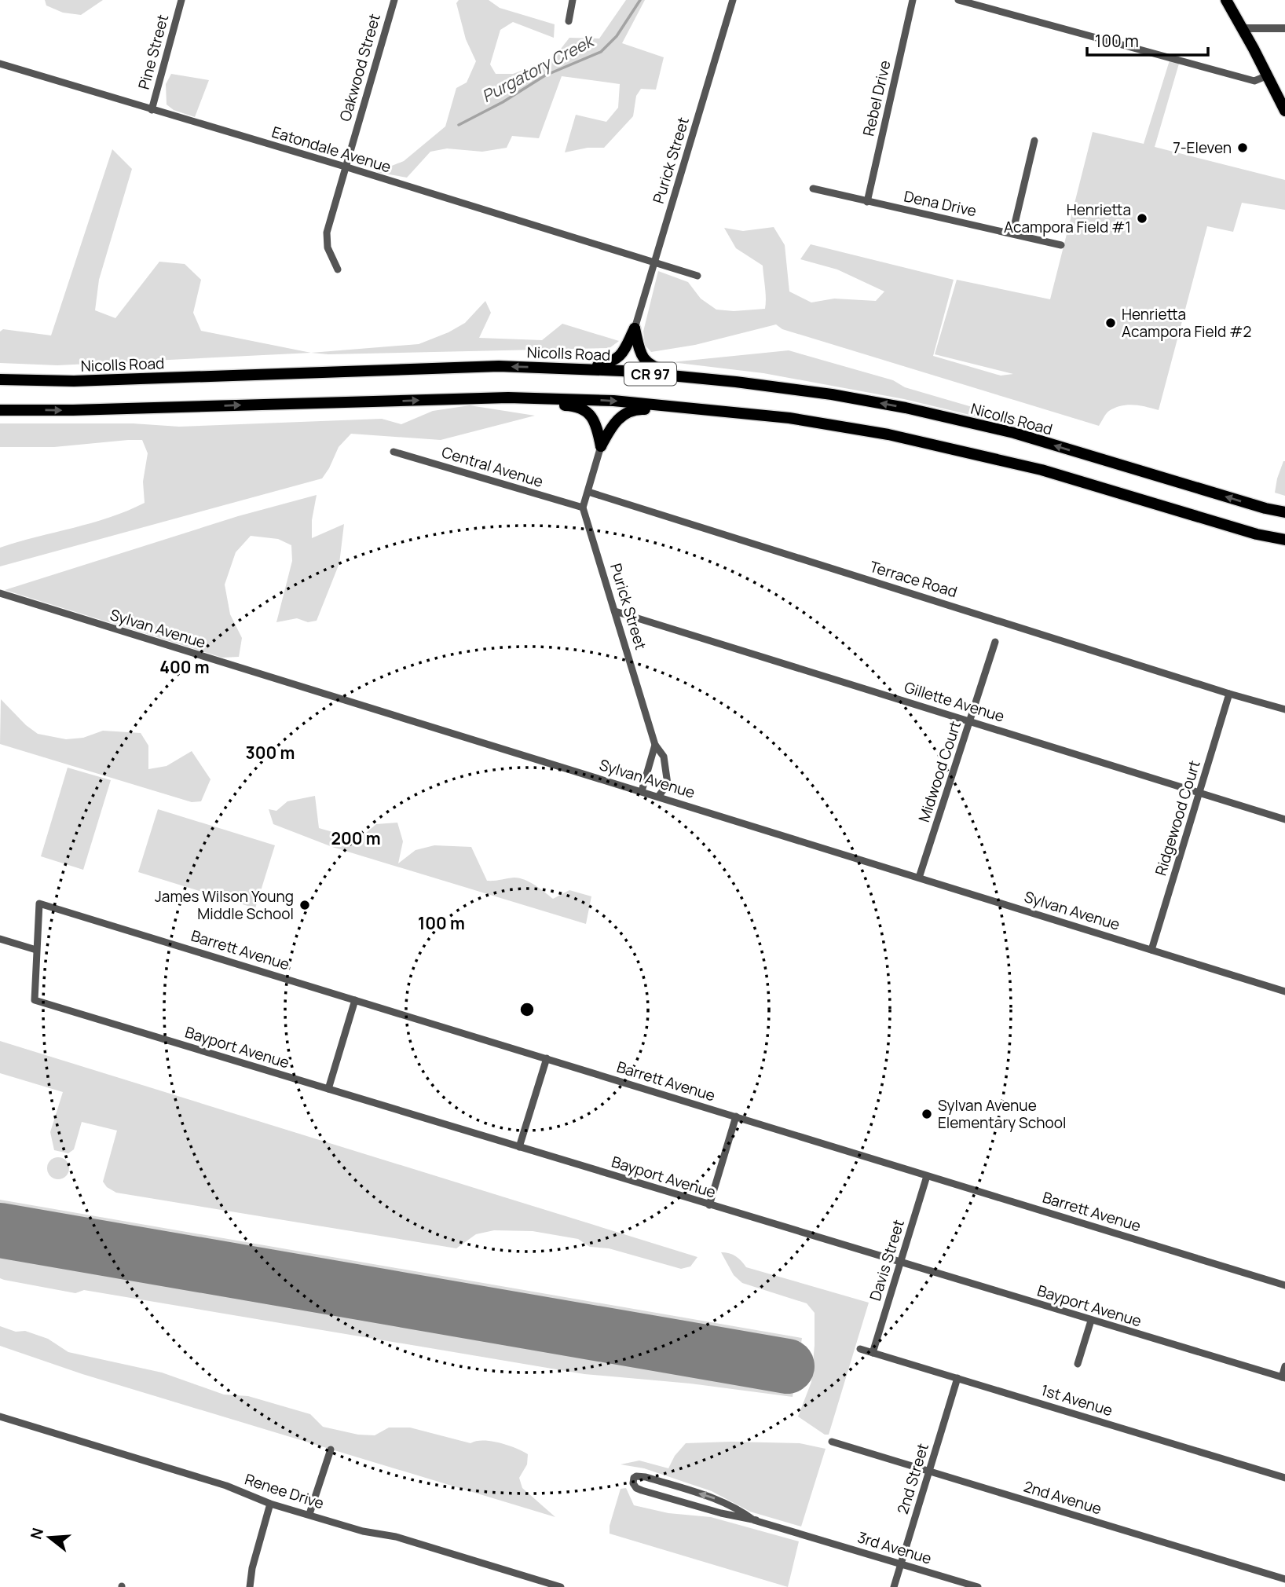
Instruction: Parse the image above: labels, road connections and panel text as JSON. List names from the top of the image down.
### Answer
{
  "streets": {
    "main road": ["Nicolls Road", "CR 97"],
    "street": [
      "Pine Street",
      "Oakwood Street",
      "Rebel Drive",
      "Eatondale Avenue",
      "Purick Street",
      "Dena Drive",
      "Central Avenue",
      "Terrace Road",
      "Sylvan Avenue",
      "Gillette Avenue",
      "Midwood Court",
      "Ridgewood Court",
      "Barrett Avenue",
      "Bayport Avenue",
      "Davis Street",
      "1st Avenue",
      "2nd Street",
      "Renee Drive",
      "2nd Avenue",
      "3rd Avenue"
    ]
  },
  "crossings": [
    ["Pine Street", "Eatondale Avenue"],
    ["Oakwood Street", "Eatondale Avenue"],
    ["Rebel Drive", "Dena Drive"],
    ["Eatondale Avenue", "Purick Street"],
    ["Purick Street", "Central Avenue"],
    ["Purick Street", "Sylvan Avenue"],
    ["Purick Street", "Gillette Avenue"],
    ["Terrace Road", "Ridgewood Court"],
    ["Sylvan Avenue", "Midwood Court"],
    ["Sylvan Avenue", "Ridgewood Court"],
    ["Gillette Avenue", "Midwood Court"],
    ["Gillette Avenue", "Ridgewood Court"],
    ["Barrett Avenue", "Bayport Avenue"],
    ["Barrett Avenue", "Davis Street"],
    ["Bayport Avenue", "Davis Street"],
    ["Davis Street", "1st Avenue"],
    ["1st Avenue", "2nd Street"],
    ["2nd Street", "2nd Avenue"],
    ["2nd Street", "3rd Avenue"]
  ],
  "water": ["Purgatory Creek"],
  "places": [
    "7-Eleven",
    "Henrietta Acampora Field #1",
    "Henrietta Acampora Field #2",
    "James Wilson Young Middle School",
    "Sylvan Avenue Elementary School"
  ],
  "scale_bar": "100 m",
  "north": "left",
  "rings": [
    "400 m",
    "300 m",
    "200 m",
    "100 m"
  ]
}
